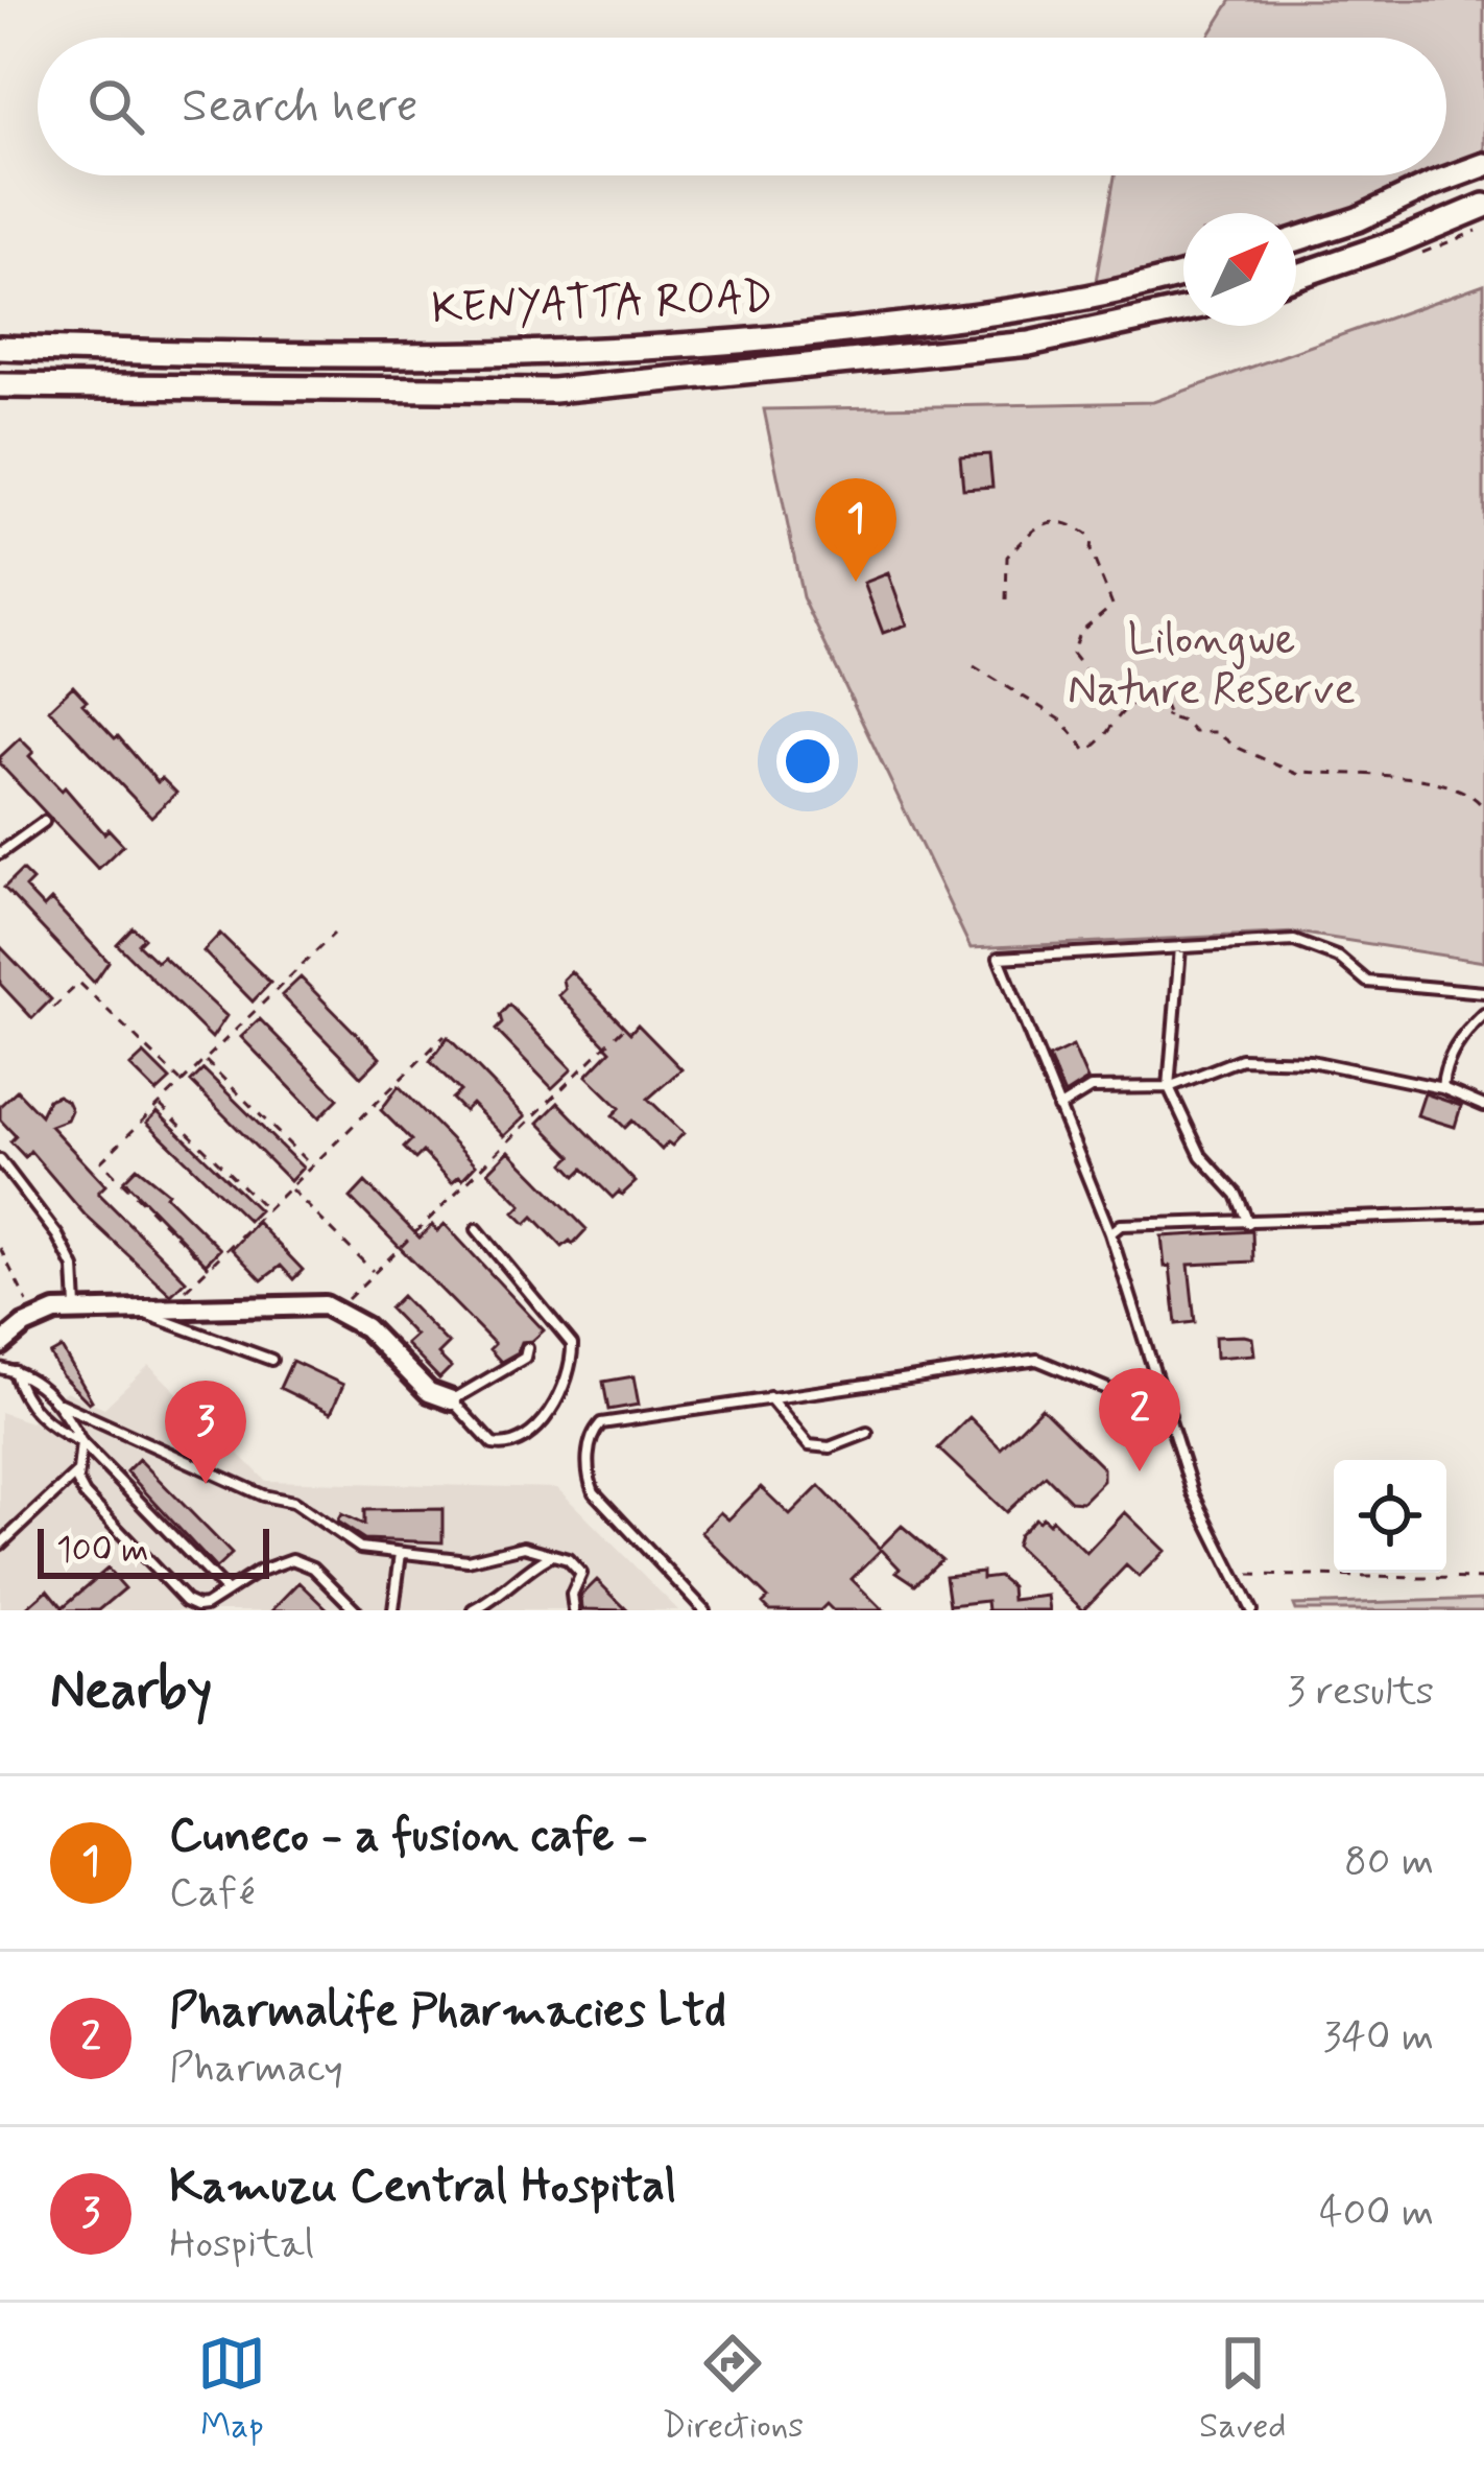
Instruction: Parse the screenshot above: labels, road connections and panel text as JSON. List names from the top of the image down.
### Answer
{
  "streets": {
    "main road": ["KENYATTA ROAD"]
  },
  "parks": ["Lilongwe Nature Reserve"],
  "scale_bar": "100 m",
  "north": "top right",
  "page": {
    "search": "Search here",
    "pins": ["1", "2", "3"],
    "scale": "100 m",
    "heading": ["Nearby", "3 results"],
    "list": [
      {
        "mark": "1",
        "name": "Cuneco - a fusion cafe -",
        "note": "Café",
        "value": "80 m"
      },
      {
        "mark": "2",
        "name": "Pharmalife Pharmacies Ltd",
        "note": "Pharmacy",
        "value": "340 m"
      },
      {
        "mark": "3",
        "name": "Kamuzu Central Hospital",
        "note": "Hospital",
        "value": "400 m"
      }
    ],
    "nav": ["Map", "Directions", "Saved"]
  }
}
